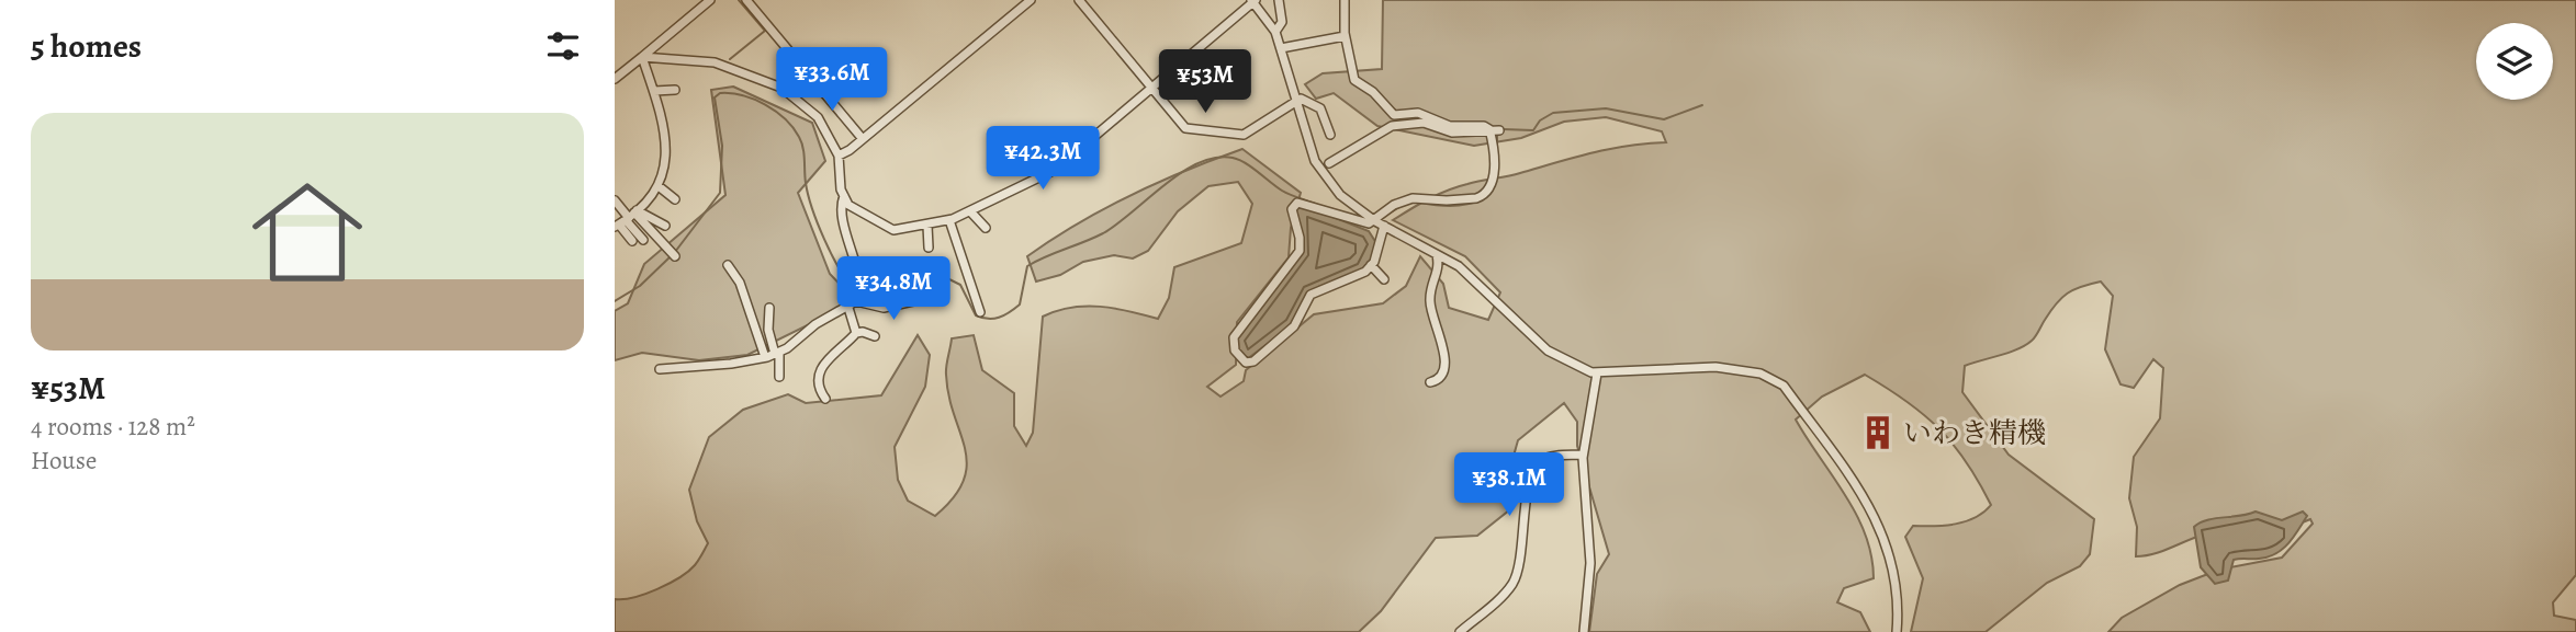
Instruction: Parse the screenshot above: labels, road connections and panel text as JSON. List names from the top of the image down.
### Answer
{
  "places": {
    "building": ["いわき精機"]
  },
  "page": {
    "heading": "5 homes",
    "price": [
      "¥33.6M",
      "¥53M",
      "¥42.3M",
      "¥34.8M",
      "¥38.1M"
    ],
    "list": [
      {
        "name": "¥53M",
        "note": "4 rooms · 128 m² · House"
      }
    ]
  }
}
